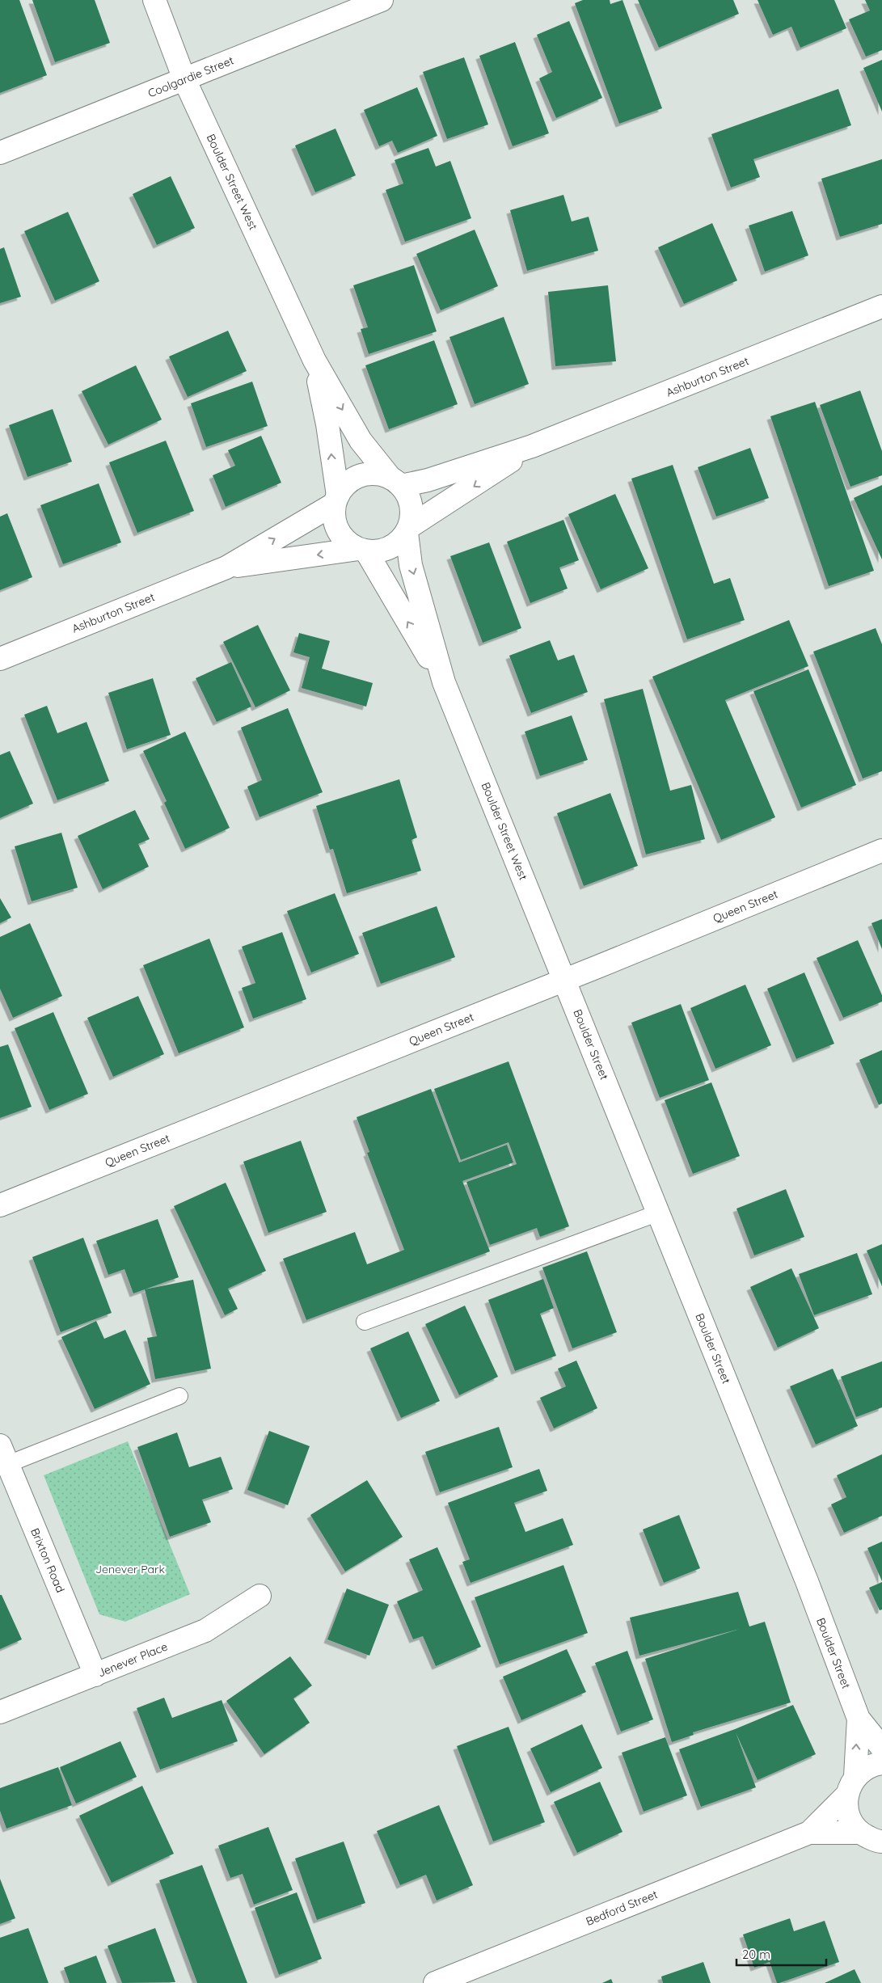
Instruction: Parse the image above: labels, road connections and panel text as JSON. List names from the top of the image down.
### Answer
{
  "streets": {
    "street": [
      "Coolgardie Street",
      "Boulder Street West",
      "Ashburton Street",
      "Queen Street",
      "Boulder Street",
      "Brixton Road",
      "Jenever Place",
      "Bedford Street"
    ]
  },
  "crossings": [
    ["Coolgardie Street", "Boulder Street West"],
    ["Boulder Street West", "Ashburton Street"],
    ["Boulder Street West", "Queen Street"],
    ["Boulder Street West", "Boulder Street"],
    ["Queen Street", "Boulder Street"],
    ["Boulder Street", "Bedford Street"],
    ["Brixton Road", "Jenever Place"]
  ],
  "parks": ["Jenever Park"],
  "scale_bar": "20 m"
}
